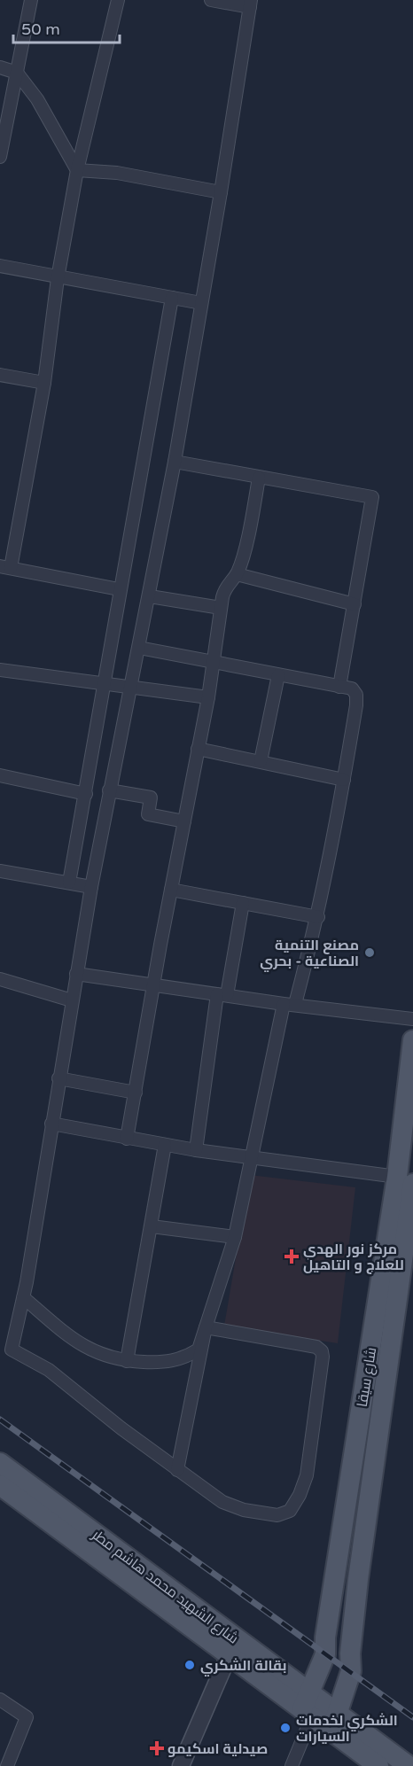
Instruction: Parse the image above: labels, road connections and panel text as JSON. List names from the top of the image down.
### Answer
{
  "streets": {
    "main road": ["شارع سيقا", "شارع الشهيد محمد هاشم مطر"]
  },
  "crossings": [
    ["شارع سيقا", "شارع الشهيد محمد هاشم مطر"]
  ],
  "places": {
    "other": ["مصنع التنمية الصناعية - بحري", "بقالة الشكري", "الشكري لخدمات السيارات"],
    "health": ["مركز نور الهدي للعلاج و التاهيل", "صيدلية اسكيمو"]
  },
  "scale_bar": "50 m"
}
